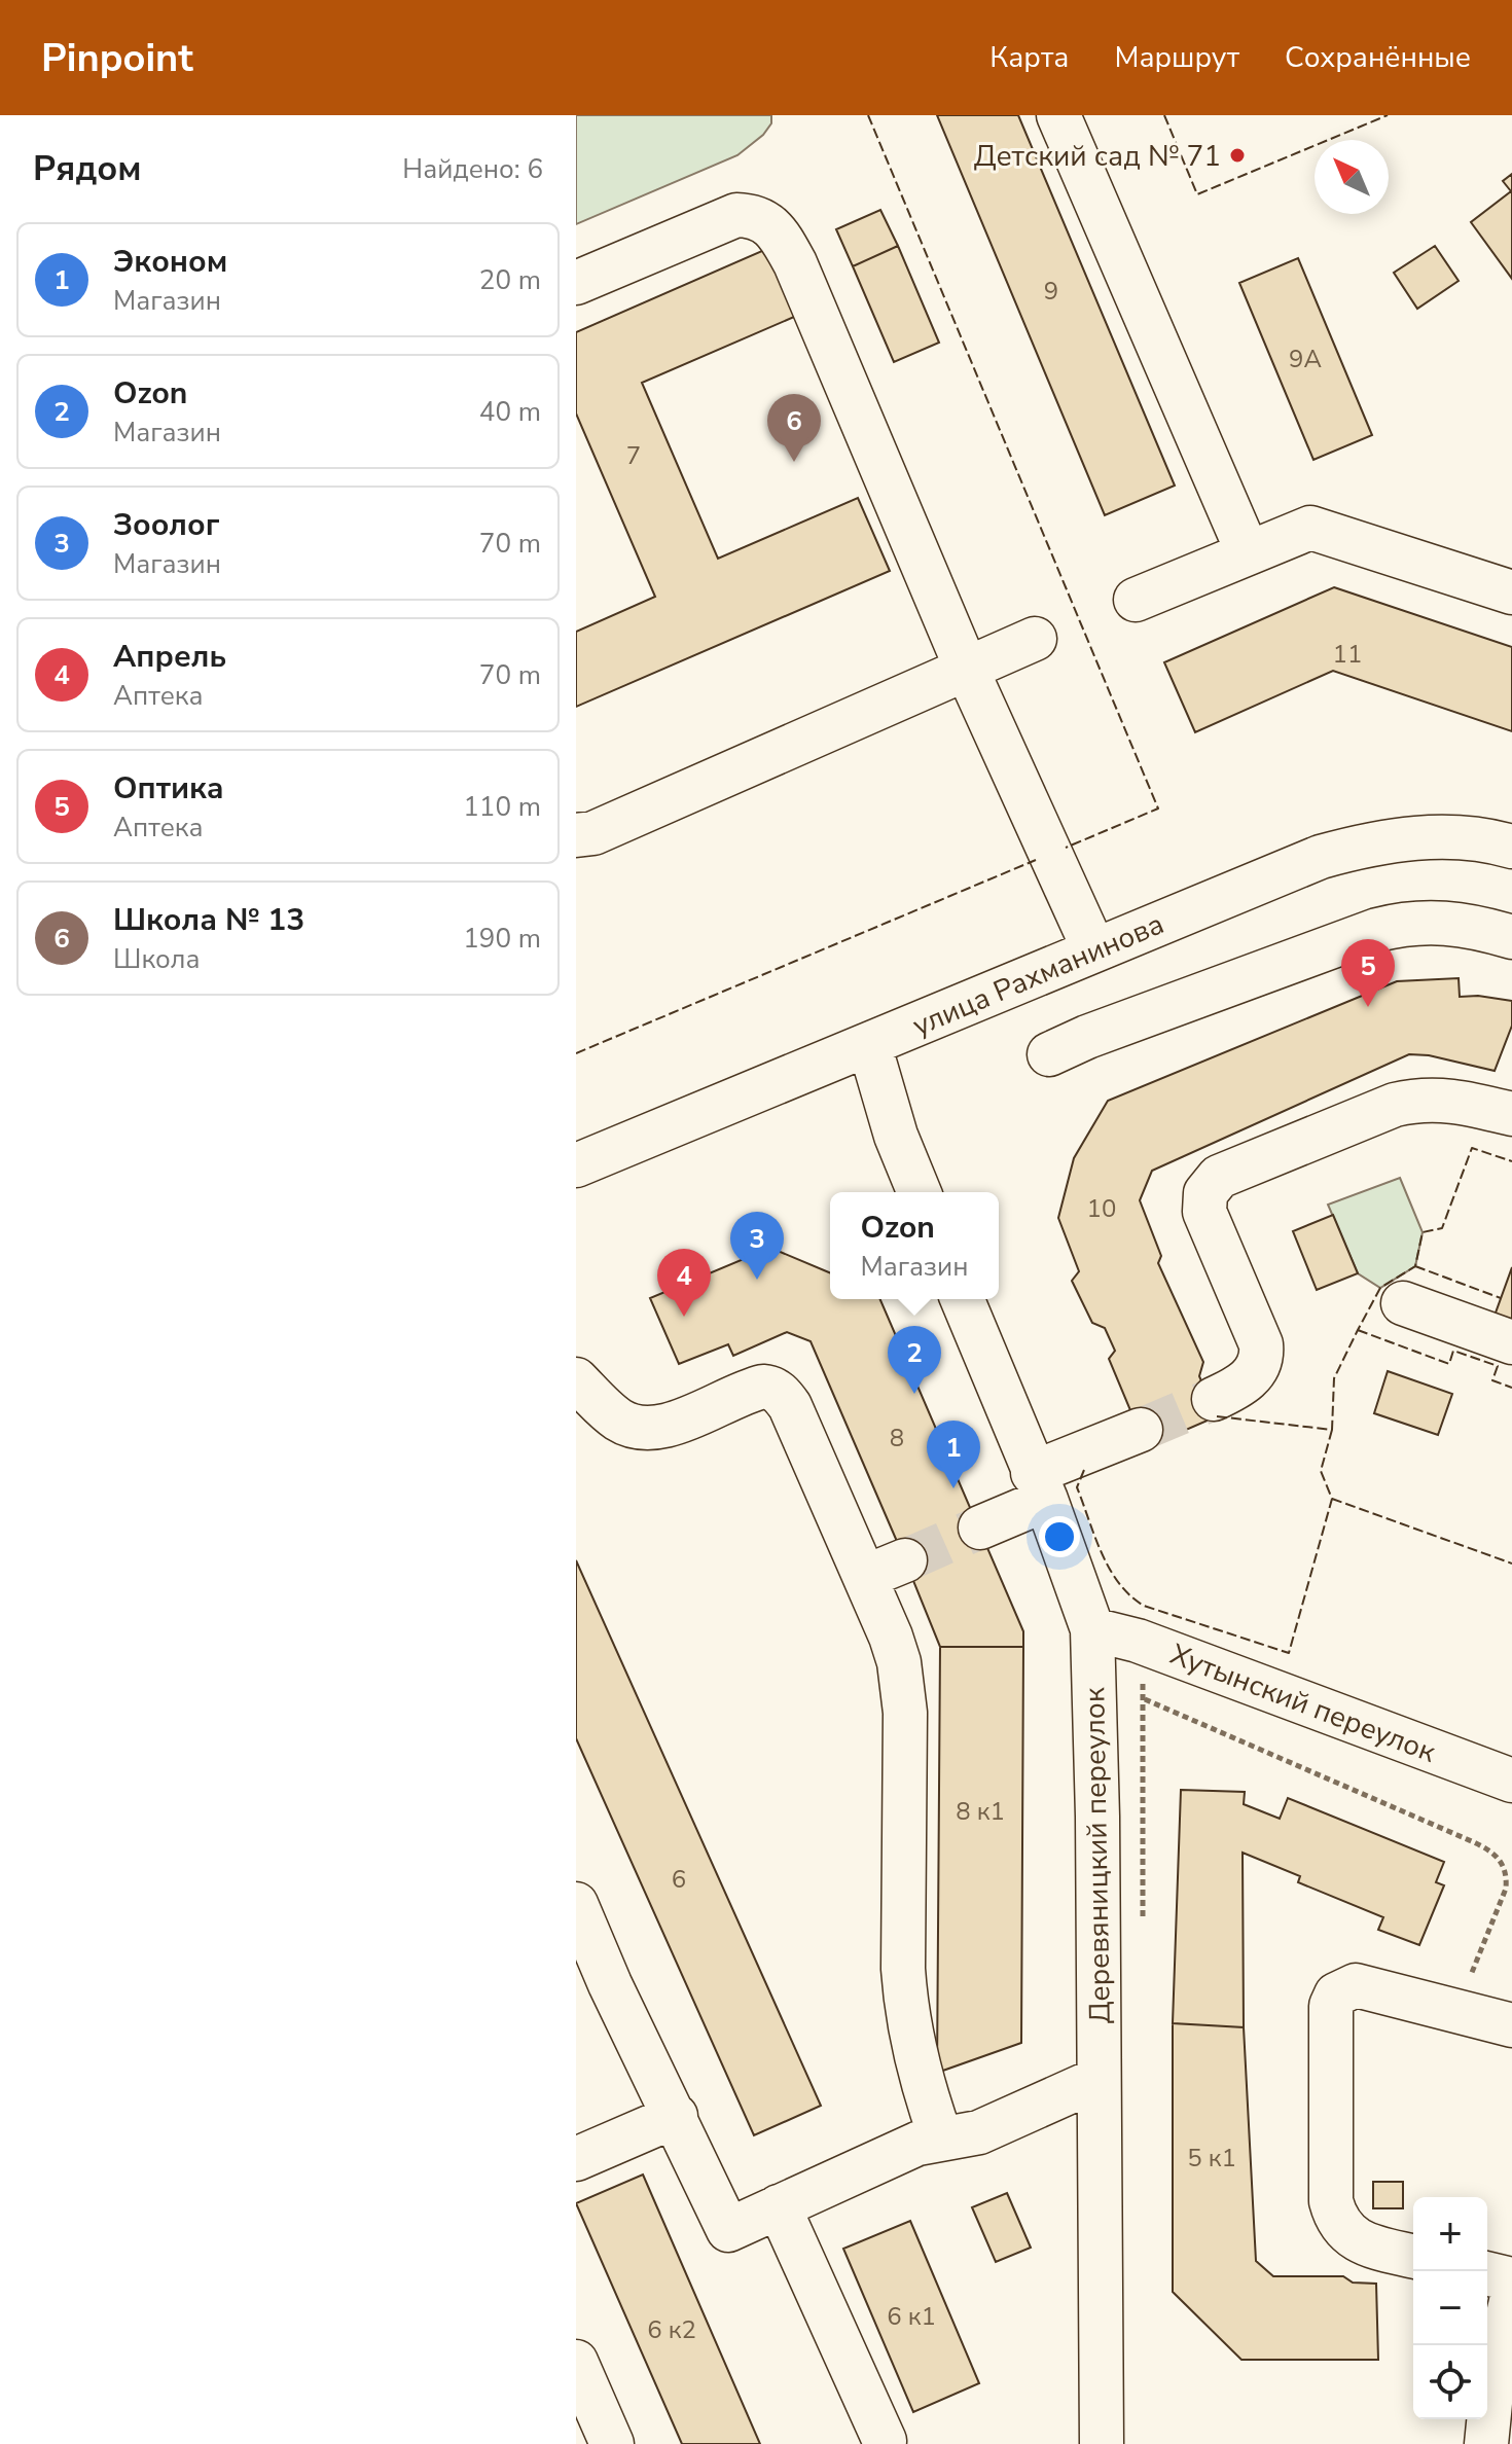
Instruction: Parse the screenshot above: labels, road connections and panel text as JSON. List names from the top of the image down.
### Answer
{
  "streets": {
    "street": ["улица Рахманинова", "Хутынский переулок", "Деревяницкий переулок"]
  },
  "crossings": [
    ["Хутынский переулок", "Деревяницкий переулок"]
  ],
  "places": ["Детский сад № 71"],
  "house_numbers": [
    "9",
    "9А",
    "7",
    "11",
    "10",
    "8",
    "8 к1",
    "6",
    "5 к1",
    "6 к1",
    "6 к2"
  ],
  "north": "top left",
  "page": {
    "header": "Pinpoint",
    "nav": ["Карта", "Маршрут", "Сохранённые"],
    "heading": ["Рядом", "Найдено: 6"],
    "list": [
      {
        "mark": "1",
        "name": "Эконом",
        "note": "Магазин",
        "value": "20 m"
      },
      {
        "mark": "2",
        "name": "Ozon",
        "note": "Магазин",
        "value": "40 m"
      },
      {
        "mark": "3",
        "name": "Зоолог",
        "note": "Магазин",
        "value": "70 m"
      },
      {
        "mark": "4",
        "name": "Апрель",
        "note": "Аптека",
        "value": "70 m"
      },
      {
        "mark": "5",
        "name": "Оптика",
        "note": "Аптека",
        "value": "110 m"
      },
      {
        "mark": "6",
        "name": "Школа № 13",
        "note": "Школа",
        "value": "190 m"
      }
    ],
    "pins": [
      "6",
      "5",
      "3",
      "4",
      "2",
      "1"
    ],
    "popup": ["Ozon", "Магазин"],
    "map_buttons": ["+", "−"]
  }
}
